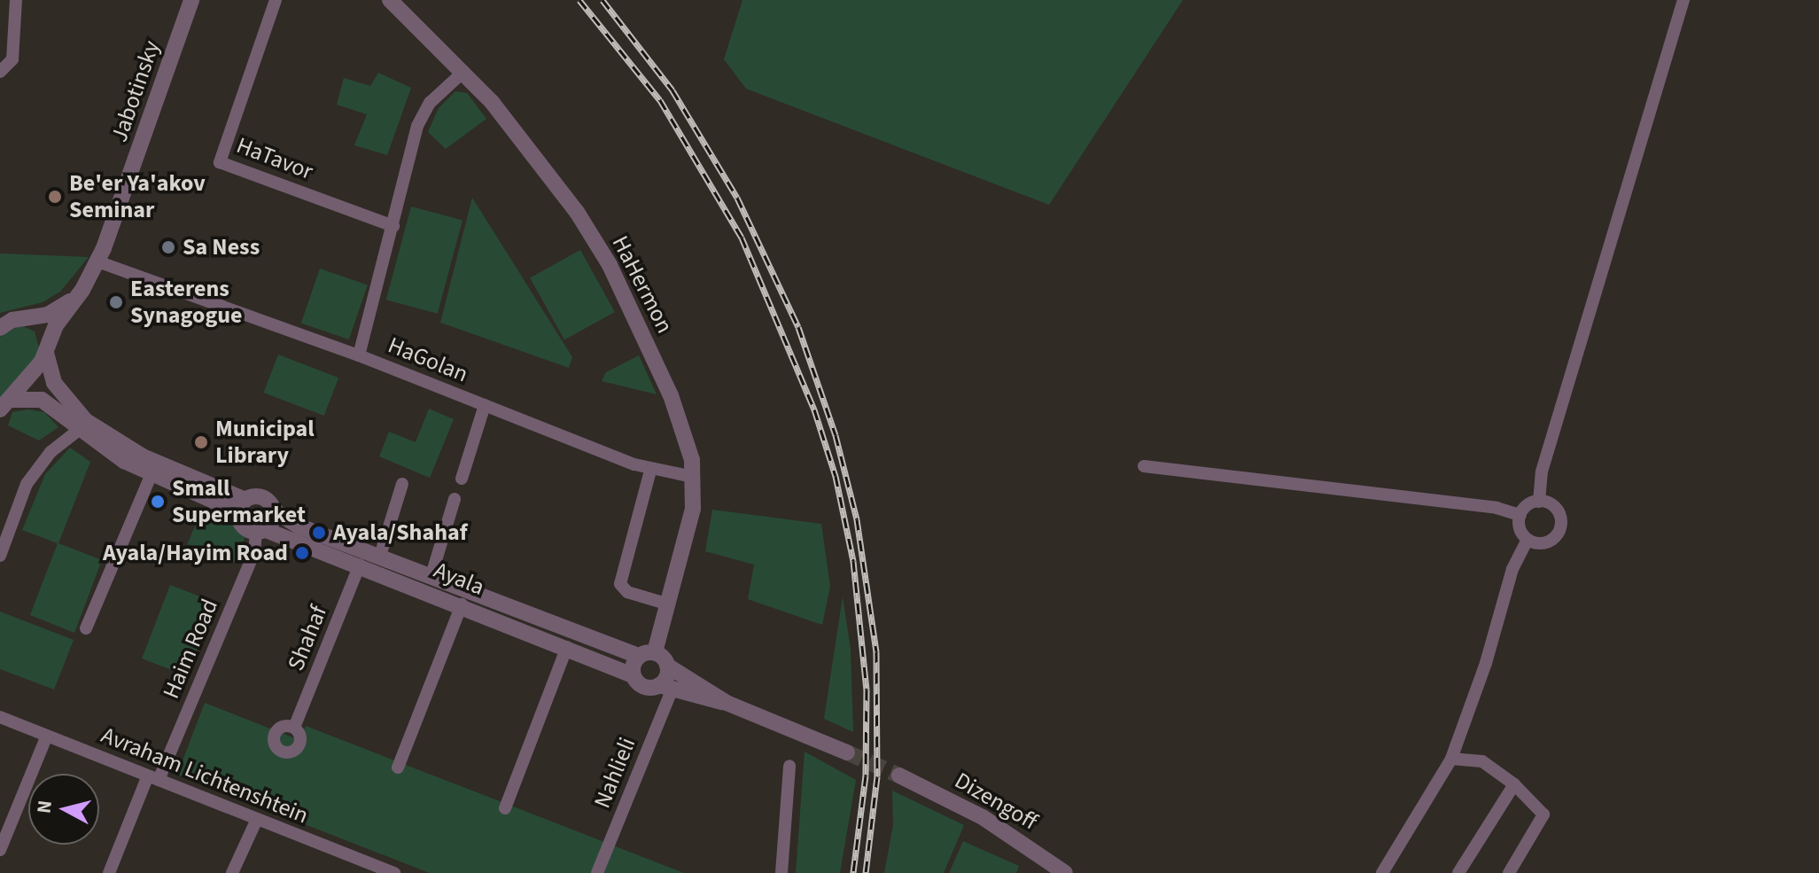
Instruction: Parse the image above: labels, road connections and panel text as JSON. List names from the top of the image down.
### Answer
{
  "streets": {
    "street": [
      "Jabotinsky",
      "HaTavor",
      "HaHermon",
      "HaGolan",
      "Ayala",
      "Shahaf",
      "Haim Road",
      "Nahlieli",
      "Avraham Lichtenshtein",
      "Dizengoff"
    ]
  },
  "crossings": [
    ["HaTavor", "HaGolan"],
    ["HaHermon", "HaGolan"],
    ["HaHermon", "Ayala"],
    ["Ayala", "Shahaf"],
    ["Ayala", "Haim Road"],
    ["Ayala", "Nahlieli"],
    ["Haim Road", "Avraham Lichtenshtein"]
  ],
  "places": [
    "Be'er Ya'akov Seminar",
    "Sa Ness",
    "Easterens Synagogue",
    "Municipal Library",
    "Small Supermarket",
    "Ayala/Shahaf",
    "Ayala/Hayim Road"
  ],
  "north": "left"
}
